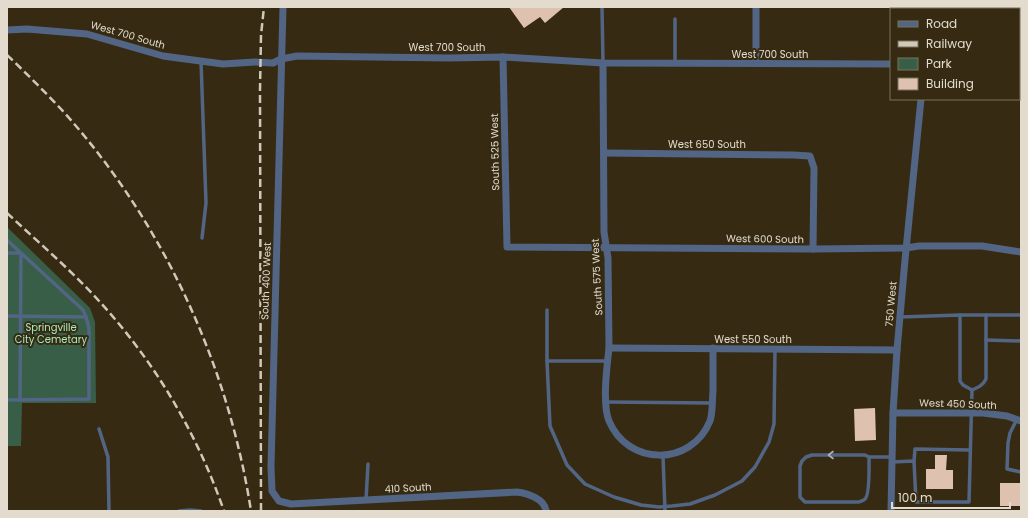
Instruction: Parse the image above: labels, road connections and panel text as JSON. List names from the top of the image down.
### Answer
{
  "streets": {
    "street": [
      "West 700 South",
      "West 650 South",
      "South 525 West",
      "West 600 South",
      "South 575 West",
      "South 400 West",
      "750 West",
      "West 550 South",
      "West 450 South",
      "410 South"
    ]
  },
  "crossings": [
    ["West 700 South", "South 525 West"],
    ["West 700 South", "South 575 West"],
    ["West 700 South", "South 400 West"],
    ["West 650 South", "West 600 South"],
    ["West 650 South", "South 575 West"],
    ["South 525 West", "West 600 South"],
    ["West 600 South", "South 575 West"],
    ["West 600 South", "750 West"],
    ["South 575 West", "West 550 South"],
    ["South 400 West", "410 South"],
    ["750 West", "West 550 South"],
    ["750 West", "West 450 South"]
  ],
  "parks": ["Springville City Cemetary"],
  "legend": [
    "Road",
    "Railway",
    "Park",
    "Building"
  ],
  "scale_bar": "100 m"
}
